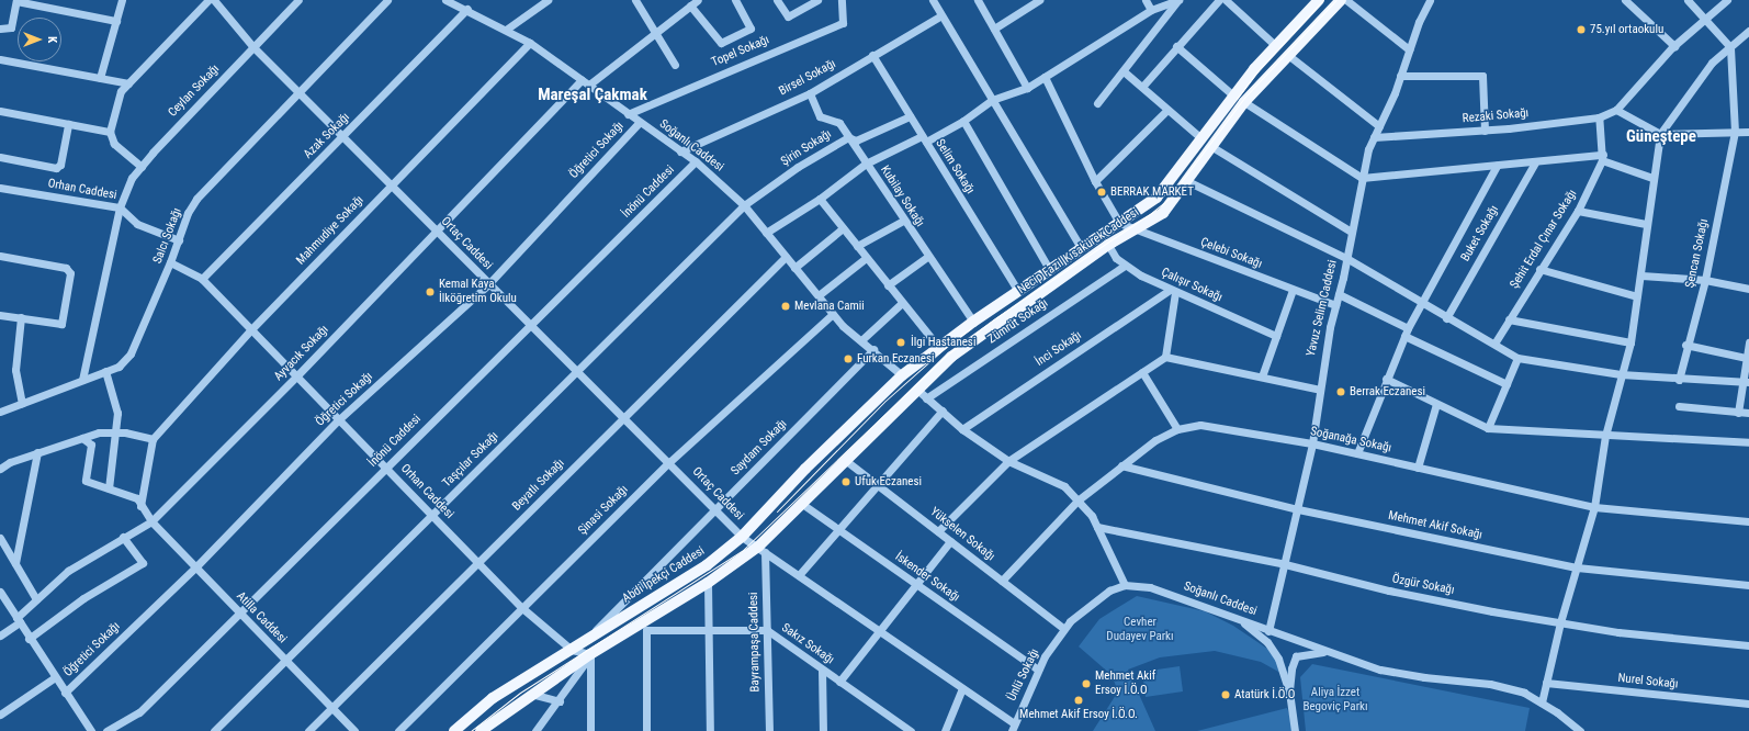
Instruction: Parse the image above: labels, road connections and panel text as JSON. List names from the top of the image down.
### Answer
{
  "streets": {
    "main road": ["Necip Fazıl Kısakürek Caddesi", "Abdi İpekçi Caddesi"],
    "street": [
      "Topel Sokağı",
      "Birsel Sokağı",
      "Ceylan Sokağı",
      "Rezaki Sokağı",
      "Azak Sokağı",
      "Soğanlı Caddesi",
      "Şirin Sokağı",
      "Öğretici Sokağı",
      "Selim Sokağı",
      "Orhan Caddesi",
      "İnönü Caddesi",
      "Kubilay Sokağı",
      "Mahmudiye Sokağı",
      "Buket Sokağı",
      "Salcı Sokağı",
      "Şehit Erdal Çınar Sokağı",
      "Ortaç Caddesi",
      "Çelebi Sokağı",
      "Şencan Sokağı",
      "Çalışır Sokağı",
      "Yavuz Selim Caddesi",
      "Zümrüt Sokağı",
      "İnci Sokağı",
      "Ayvacık Sokağı",
      "Soğanağa Sokağı",
      "Saydam Sokağı",
      "Taşçılar Sokağı",
      "Beyatlı Sokağı",
      "Şinasi Sokağı",
      "Mehmet Akif Sokağı",
      "Yükselen Sokağı",
      "İskender Sokağı",
      "Özgür Sokağı",
      "Atilla Caddesi",
      "Bayrampaşa Caddesi",
      "Sakız Sokağı",
      "Ünlü Sokağı",
      "Nurel Sokağı"
    ]
  },
  "crossings": [
    ["Topel Sokağı", "Soğanlı Caddesi"],
    ["Birsel Sokağı", "Soğanlı Caddesi"],
    ["Birsel Sokağı", "Selim Sokağı"],
    ["Birsel Sokağı", "Kubilay Sokağı"],
    ["Ceylan Sokağı", "Orhan Caddesi"],
    ["Ceylan Sokağı", "Salcı Sokağı"],
    ["Ceylan Sokağı", "Ortaç Caddesi"],
    ["Rezaki Sokağı", "Yavuz Selim Caddesi"],
    ["Azak Sokağı", "Soğanlı Caddesi"],
    ["Azak Sokağı", "Orhan Caddesi"],
    ["Azak Sokağı", "Ortaç Caddesi"],
    ["Soğanlı Caddesi", "Şirin Sokağı"],
    ["Soğanlı Caddesi", "Öğretici Sokağı"],
    ["Soğanlı Caddesi", "İnönü Caddesi"],
    ["Soğanlı Caddesi", "Mahmudiye Sokağı"],
    ["Soğanlı Caddesi", "Necip Fazıl Kısakürek Caddesi"],
    ["Soğanlı Caddesi", "Yavuz Selim Caddesi"],
    ["Soğanlı Caddesi", "Ayvacık Sokağı"],
    ["Soğanlı Caddesi", "Saydam Sokağı"],
    ["Soğanlı Caddesi", "Taşçılar Sokağı"],
    ["Soğanlı Caddesi", "Beyatlı Sokağı"],
    ["Soğanlı Caddesi", "Şinasi Sokağı"],
    ["Soğanlı Caddesi", "Abdi İpekçi Caddesi"],
    ["Soğanlı Caddesi", "Ünlü Sokağı"],
    ["Şirin Sokağı", "Selim Sokağı"],
    ["Şirin Sokağı", "Kubilay Sokağı"],
    ["Şirin Sokağı", "Taşçılar Sokağı"],
    ["Öğretici Sokağı", "Orhan Caddesi"],
    ["Öğretici Sokağı", "Ortaç Caddesi"],
    ["Öğretici Sokağı", "Atilla Caddesi"],
    ["Selim Sokağı", "Necip Fazıl Kısakürek Caddesi"],
    ["Orhan Caddesi", "İnönü Caddesi"],
    ["Orhan Caddesi", "Mahmudiye Sokağı"],
    ["Orhan Caddesi", "Salcı Sokağı"],
    ["Orhan Caddesi", "Ayvacık Sokağı"],
    ["Orhan Caddesi", "Taşçılar Sokağı"],
    ["Orhan Caddesi", "Beyatlı Sokağı"],
    ["Orhan Caddesi", "Şinasi Sokağı"],
    ["Orhan Caddesi", "Abdi İpekçi Caddesi"],
    ["İnönü Caddesi", "Ortaç Caddesi"],
    ["İnönü Caddesi", "Atilla Caddesi"],
    ["Kubilay Sokağı", "Necip Fazıl Kısakürek Caddesi"],
    ["Mahmudiye Sokağı", "Ortaç Caddesi"],
    ["Salcı Sokağı", "Ortaç Caddesi"],
    ["Ortaç Caddesi", "Ayvacık Sokağı"],
    ["Ortaç Caddesi", "Saydam Sokağı"],
    ["Ortaç Caddesi", "Taşçılar Sokağı"],
    ["Ortaç Caddesi", "Beyatlı Sokağı"],
    ["Ortaç Caddesi", "Şinasi Sokağı"],
    ["Ortaç Caddesi", "Abdi İpekçi Caddesi"],
    ["Ortaç Caddesi", "Bayrampaşa Caddesi"],
    ["Ortaç Caddesi", "Ünlü Sokağı"],
    ["Necip Fazıl Kısakürek Caddesi", "Çelebi Sokağı"],
    ["Necip Fazıl Kısakürek Caddesi", "Çalışır Sokağı"],
    ["Necip Fazıl Kısakürek Caddesi", "Abdi İpekçi Caddesi"],
    ["Çelebi Sokağı", "Yavuz Selim Caddesi"],
    ["Çalışır Sokağı", "Zümrüt Sokağı"],
    ["Çalışır Sokağı", "İnci Sokağı"],
    ["Yavuz Selim Caddesi", "Soğanağa Sokağı"],
    ["Yavuz Selim Caddesi", "Mehmet Akif Sokağı"],
    ["Yavuz Selim Caddesi", "Özgür Sokağı"],
    ["Ayvacık Sokağı", "Atilla Caddesi"],
    ["Soğanağa Sokağı", "Mehmet Akif Sokağı"],
    ["Soğanağa Sokağı", "Yükselen Sokağı"],
    ["Saydam Sokağı", "Abdi İpekçi Caddesi"],
    ["Taşçılar Sokağı", "Atilla Caddesi"],
    ["Beyatlı Sokağı", "Atilla Caddesi"],
    ["Yükselen Sokağı", "Ünlü Sokağı"],
    ["İskender Sokağı", "Ünlü Sokağı"],
    ["Bayrampaşa Caddesi", "Sakız Sokağı"]
  ],
  "districts": ["Mareşal Çakmak", "Güneştepe"],
  "parks": ["Cevher Dudayev Parkı", "Aliya İzzet Begoviç Parkı"],
  "places": [
    "75.yıl ortaokulu",
    "BERRAK MARKET",
    "Kemal Kaya İlköğretim Okulu",
    "Mevlana Camii",
    "İlgi Hastanesi",
    "Furkan Eczanesi",
    "Berrak Eczanesi",
    "Ufuk Eczanesi",
    "Mehmet Akif Ersoy İ.Ö.O",
    "Atatürk İ.Ö.O",
    "Mehmet Akif Ersoy İ.Ö.O."
  ],
  "north": "right"
}
